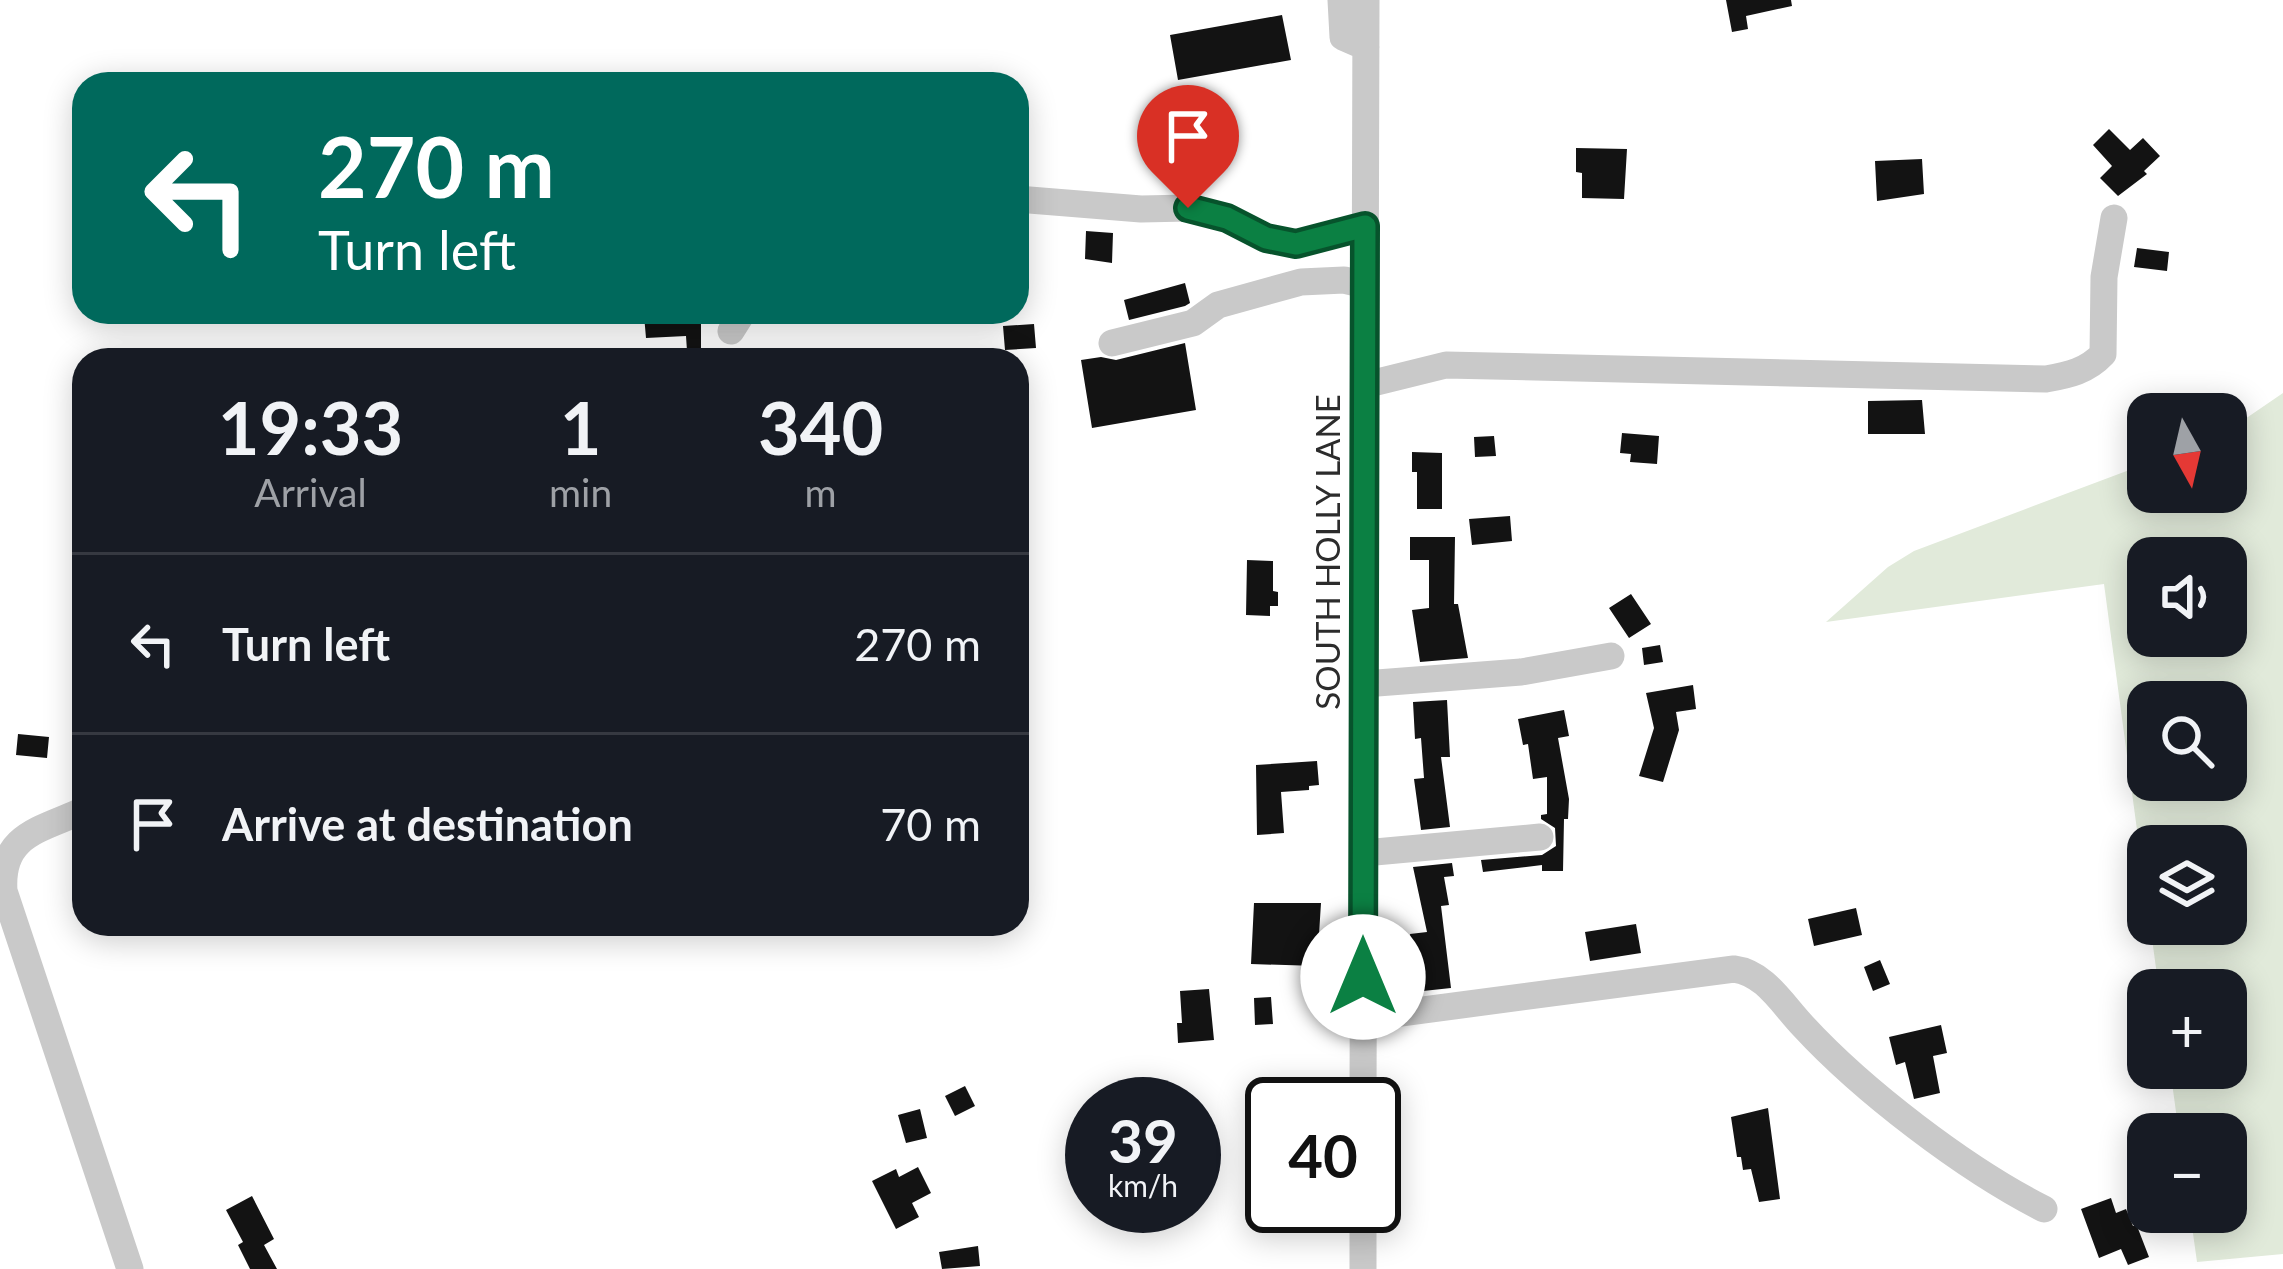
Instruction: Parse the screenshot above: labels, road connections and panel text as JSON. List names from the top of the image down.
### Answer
{
  "streets": {
    "street": ["SOUTH HOLLY LANE"]
  },
  "north": "bottom",
  "page": {
    "turn": ["270 m", "Turn left"],
    "eta": [
      "19:33",
      "Arrival",
      "1",
      "min",
      "340",
      "m"
    ],
    "map_buttons": ["+", "−"],
    "list": [
      {
        "name": "Turn left",
        "value": "270 m"
      },
      {
        "name": "Arrive at destination",
        "value": "70 m"
      }
    ],
    "speed": "39 km/h",
    "limit": "40"
  }
}
